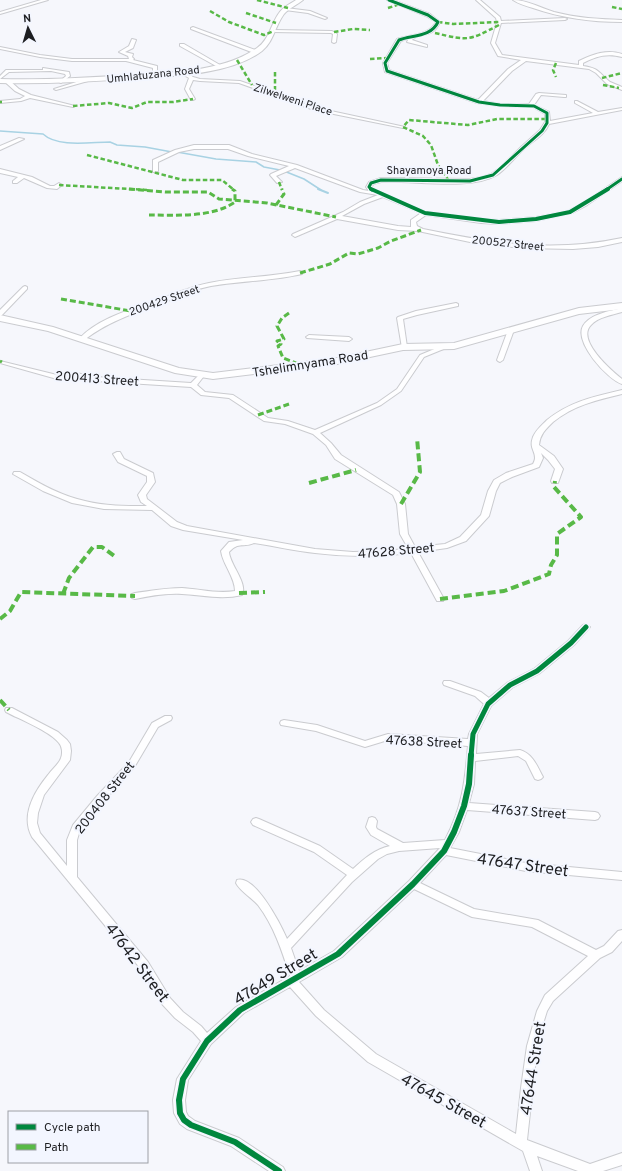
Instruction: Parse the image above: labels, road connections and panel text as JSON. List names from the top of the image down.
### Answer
{
  "streets": {
    "street": [
      "Umhlatuzana Road",
      "Zilwelweni Place",
      "Shayamoya Road",
      "200527 Street",
      "200429 Street",
      "Tshelimnyama Road",
      "200413 Street",
      "47628 Street",
      "47638 Street",
      "200408 Street",
      "47637 Street",
      "47647 Street",
      "47642 Street",
      "47649 Street",
      "47644 Street",
      "47645 Street"
    ]
  },
  "crossings": [
    ["Umhlatuzana Road", "Zilwelweni Place"],
    ["200429 Street", "Tshelimnyama Road"],
    ["200408 Street", "47642 Street"],
    ["47647 Street", "47649 Street"],
    ["47642 Street", "47649 Street"],
    ["47649 Street", "47645 Street"],
    ["47644 Street", "47645 Street"]
  ],
  "legend": ["Cycle path", "Path"],
  "north": "top"
}
